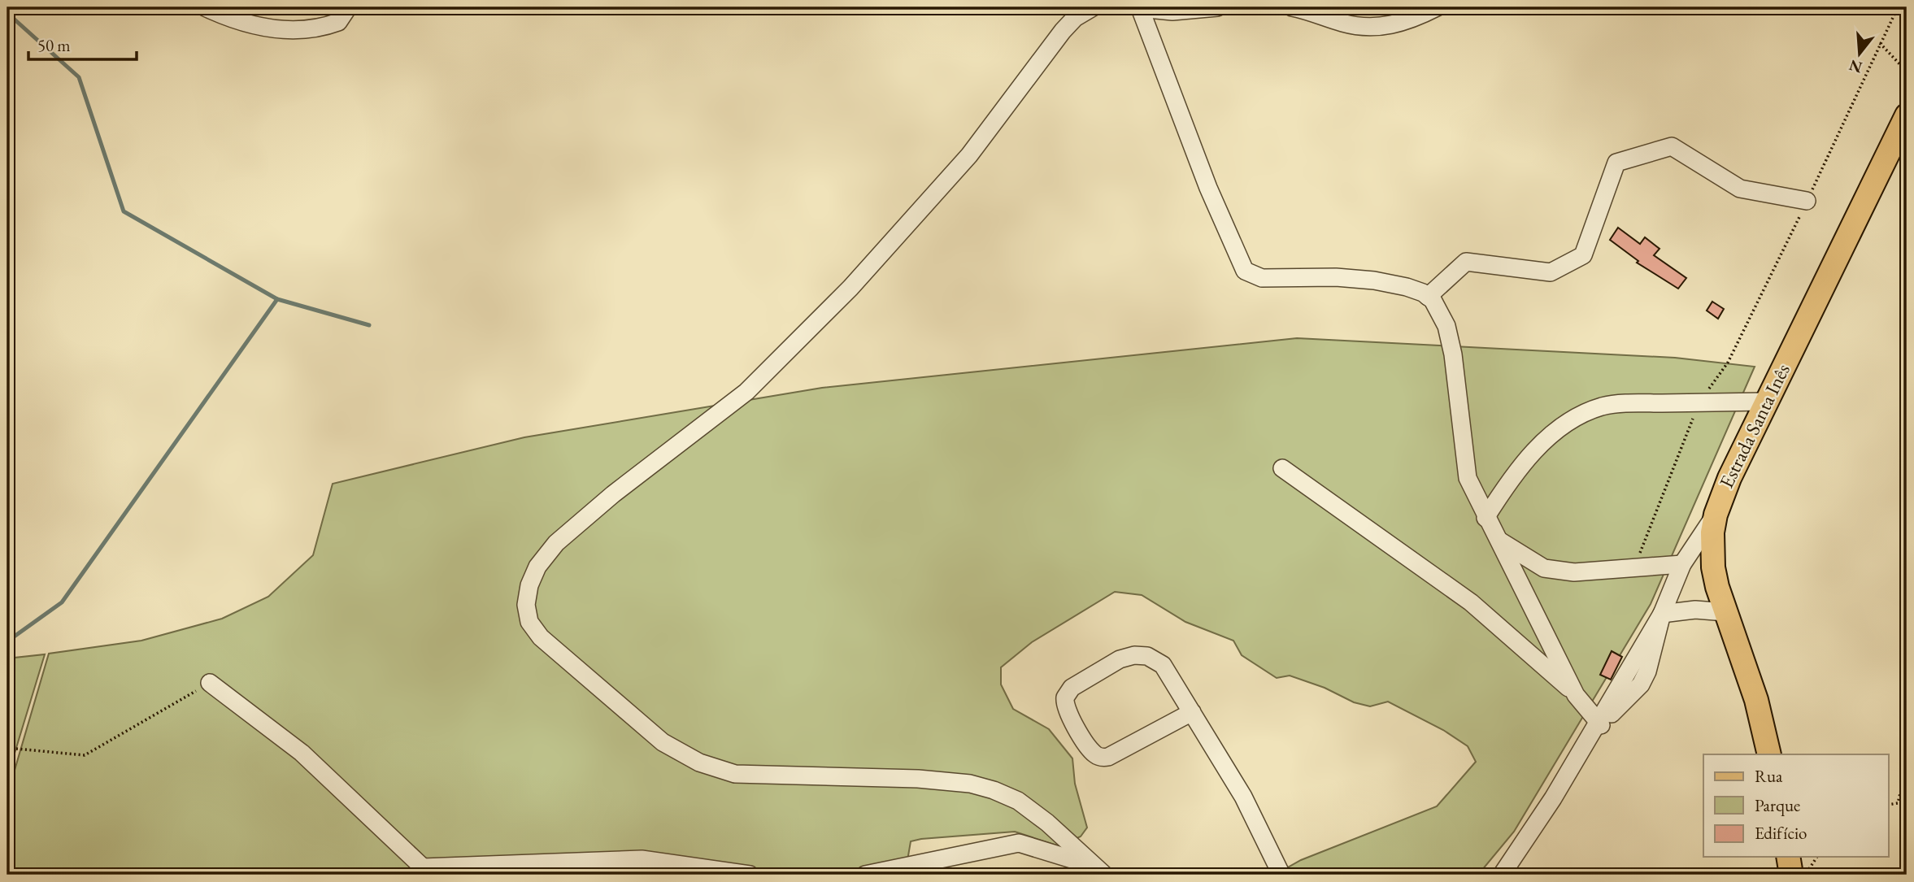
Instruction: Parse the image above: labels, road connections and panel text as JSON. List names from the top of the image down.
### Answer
{
  "streets": {
    "main road": ["Estrada Santa Inês"]
  },
  "legend": ["Rua", "Parque", "Edifício"],
  "scale_bar": "50 m",
  "north": "bottom"
}
